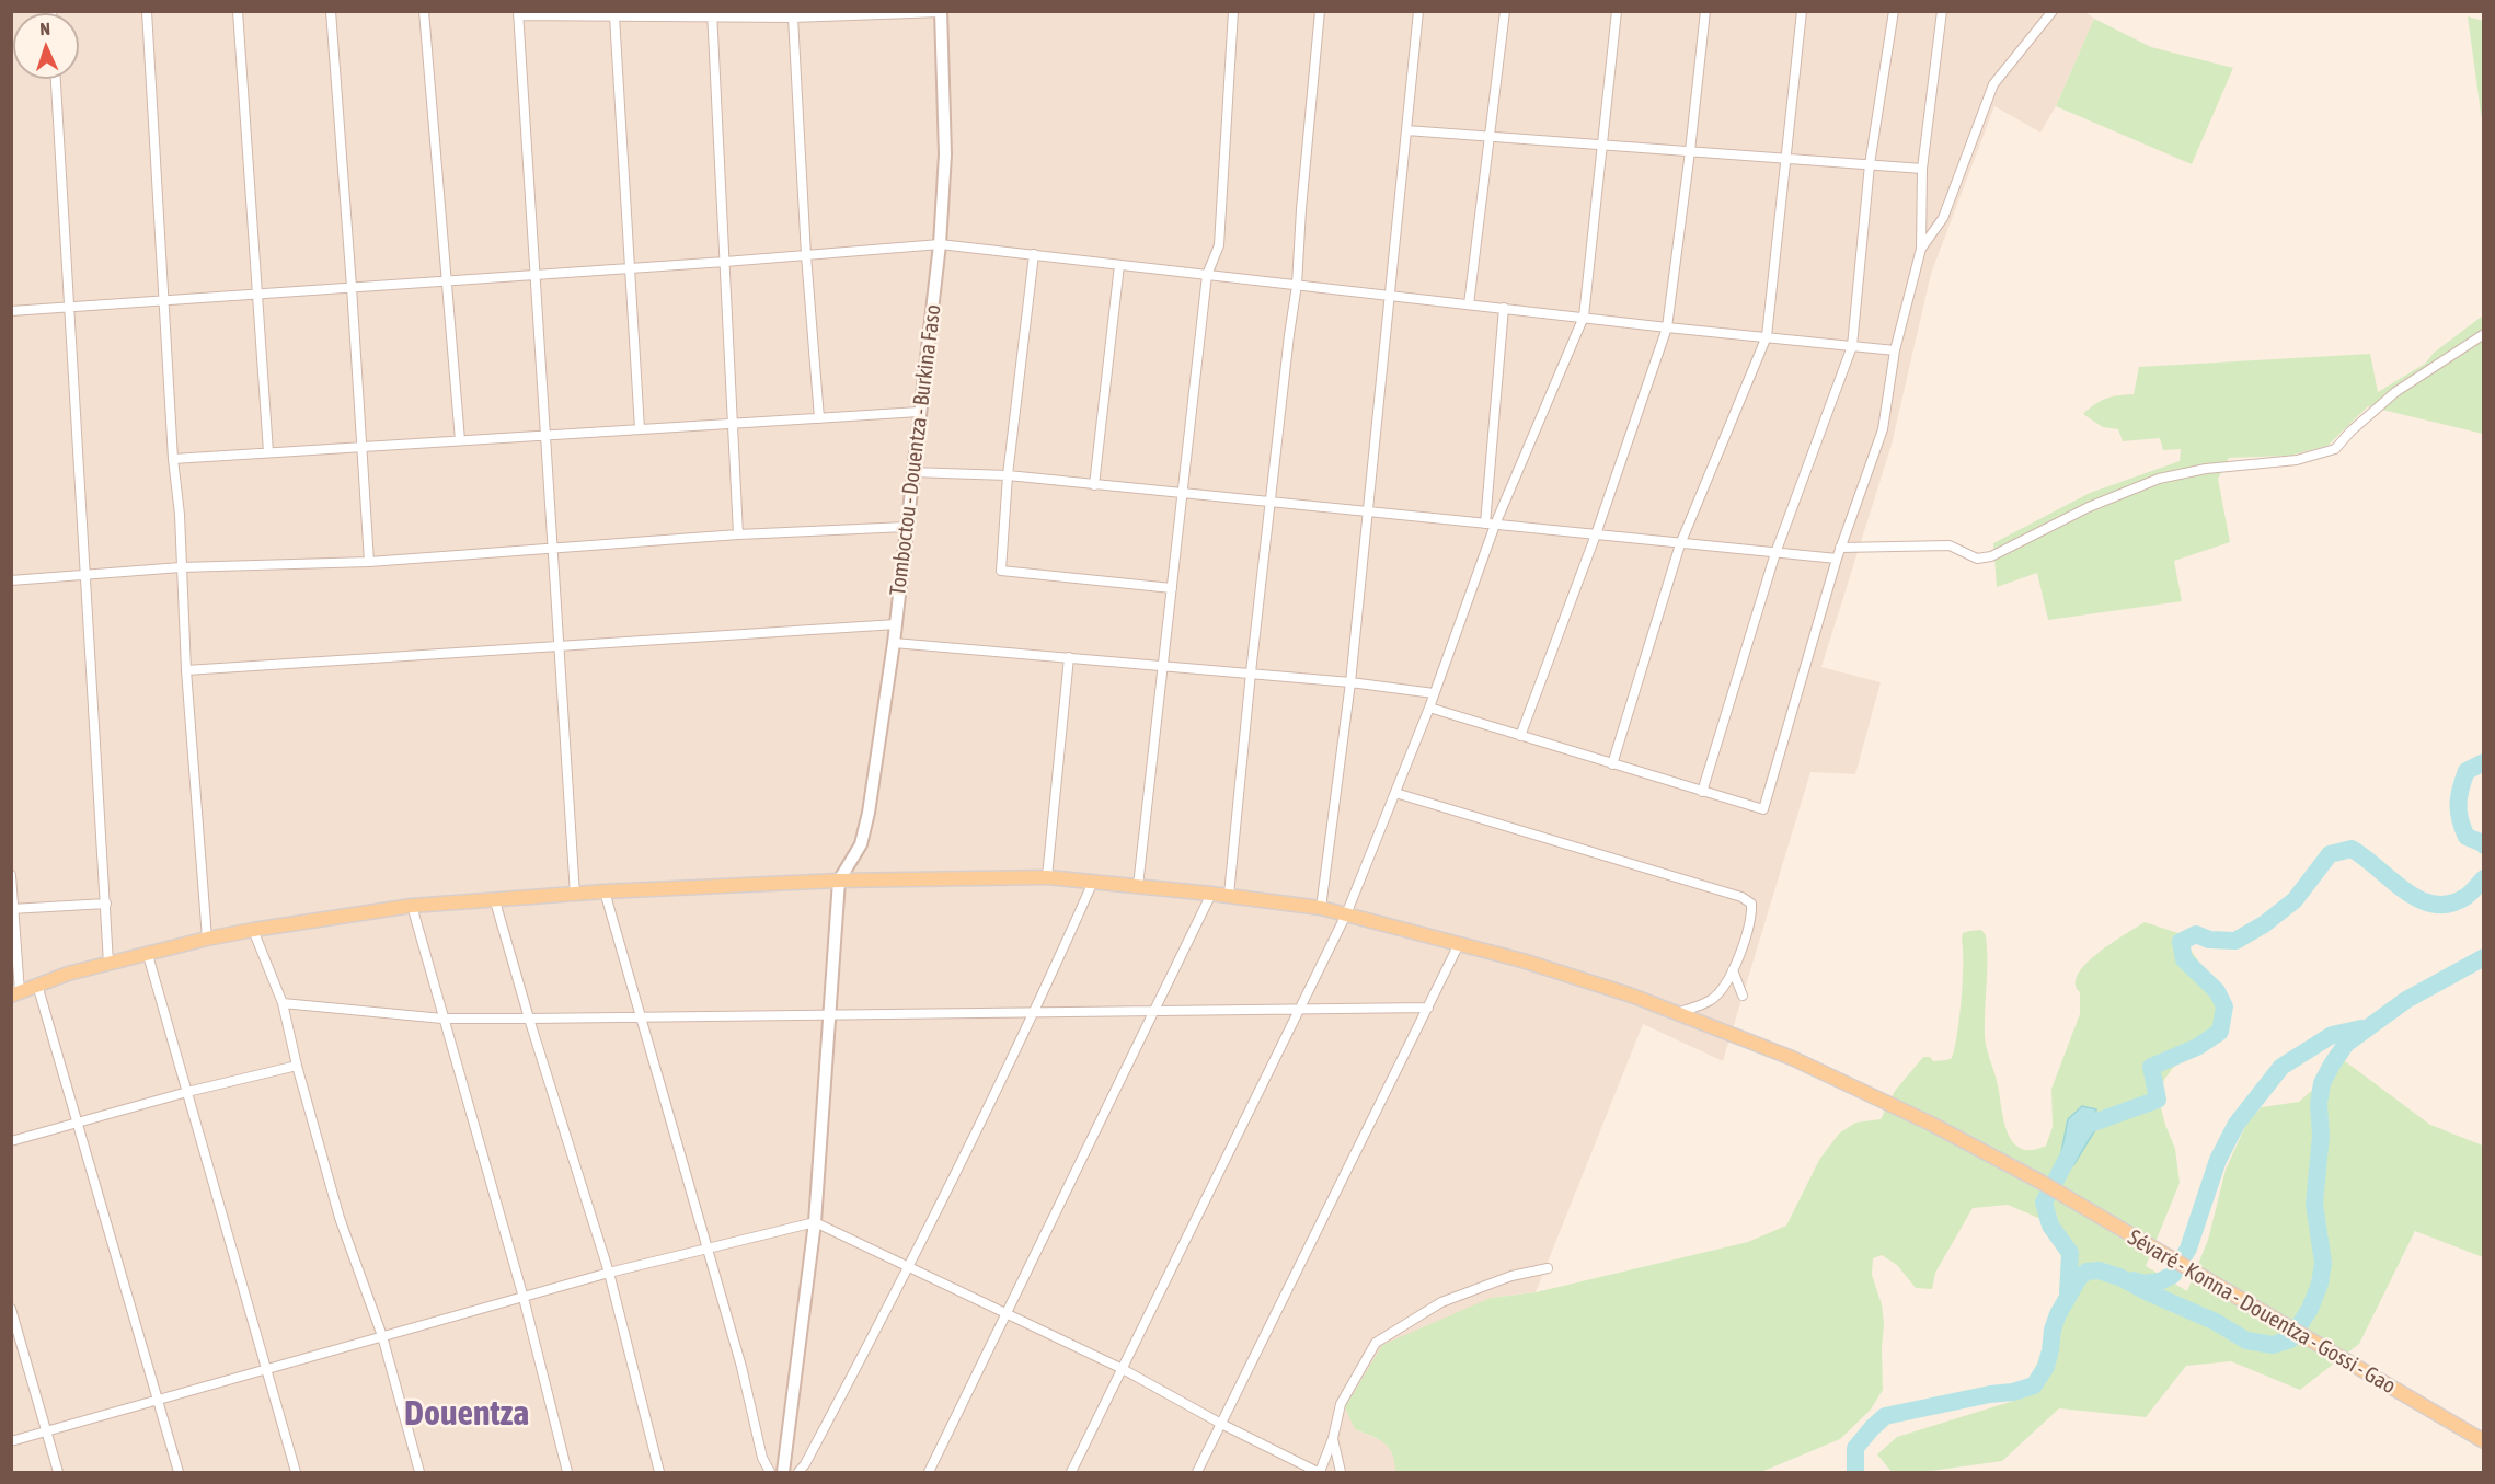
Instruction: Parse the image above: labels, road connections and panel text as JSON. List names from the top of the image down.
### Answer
{
  "streets": {
    "main road": ["Tomboctou - Douentza - Burkina Faso", "Sévaré - Konna - Douentza - Gossi - Gao"]
  },
  "crossings": [
    ["Tomboctou - Douentza - Burkina Faso", "Sévaré - Konna - Douentza - Gossi - Gao"]
  ],
  "districts": ["Douentza"],
  "north": "top"
}
